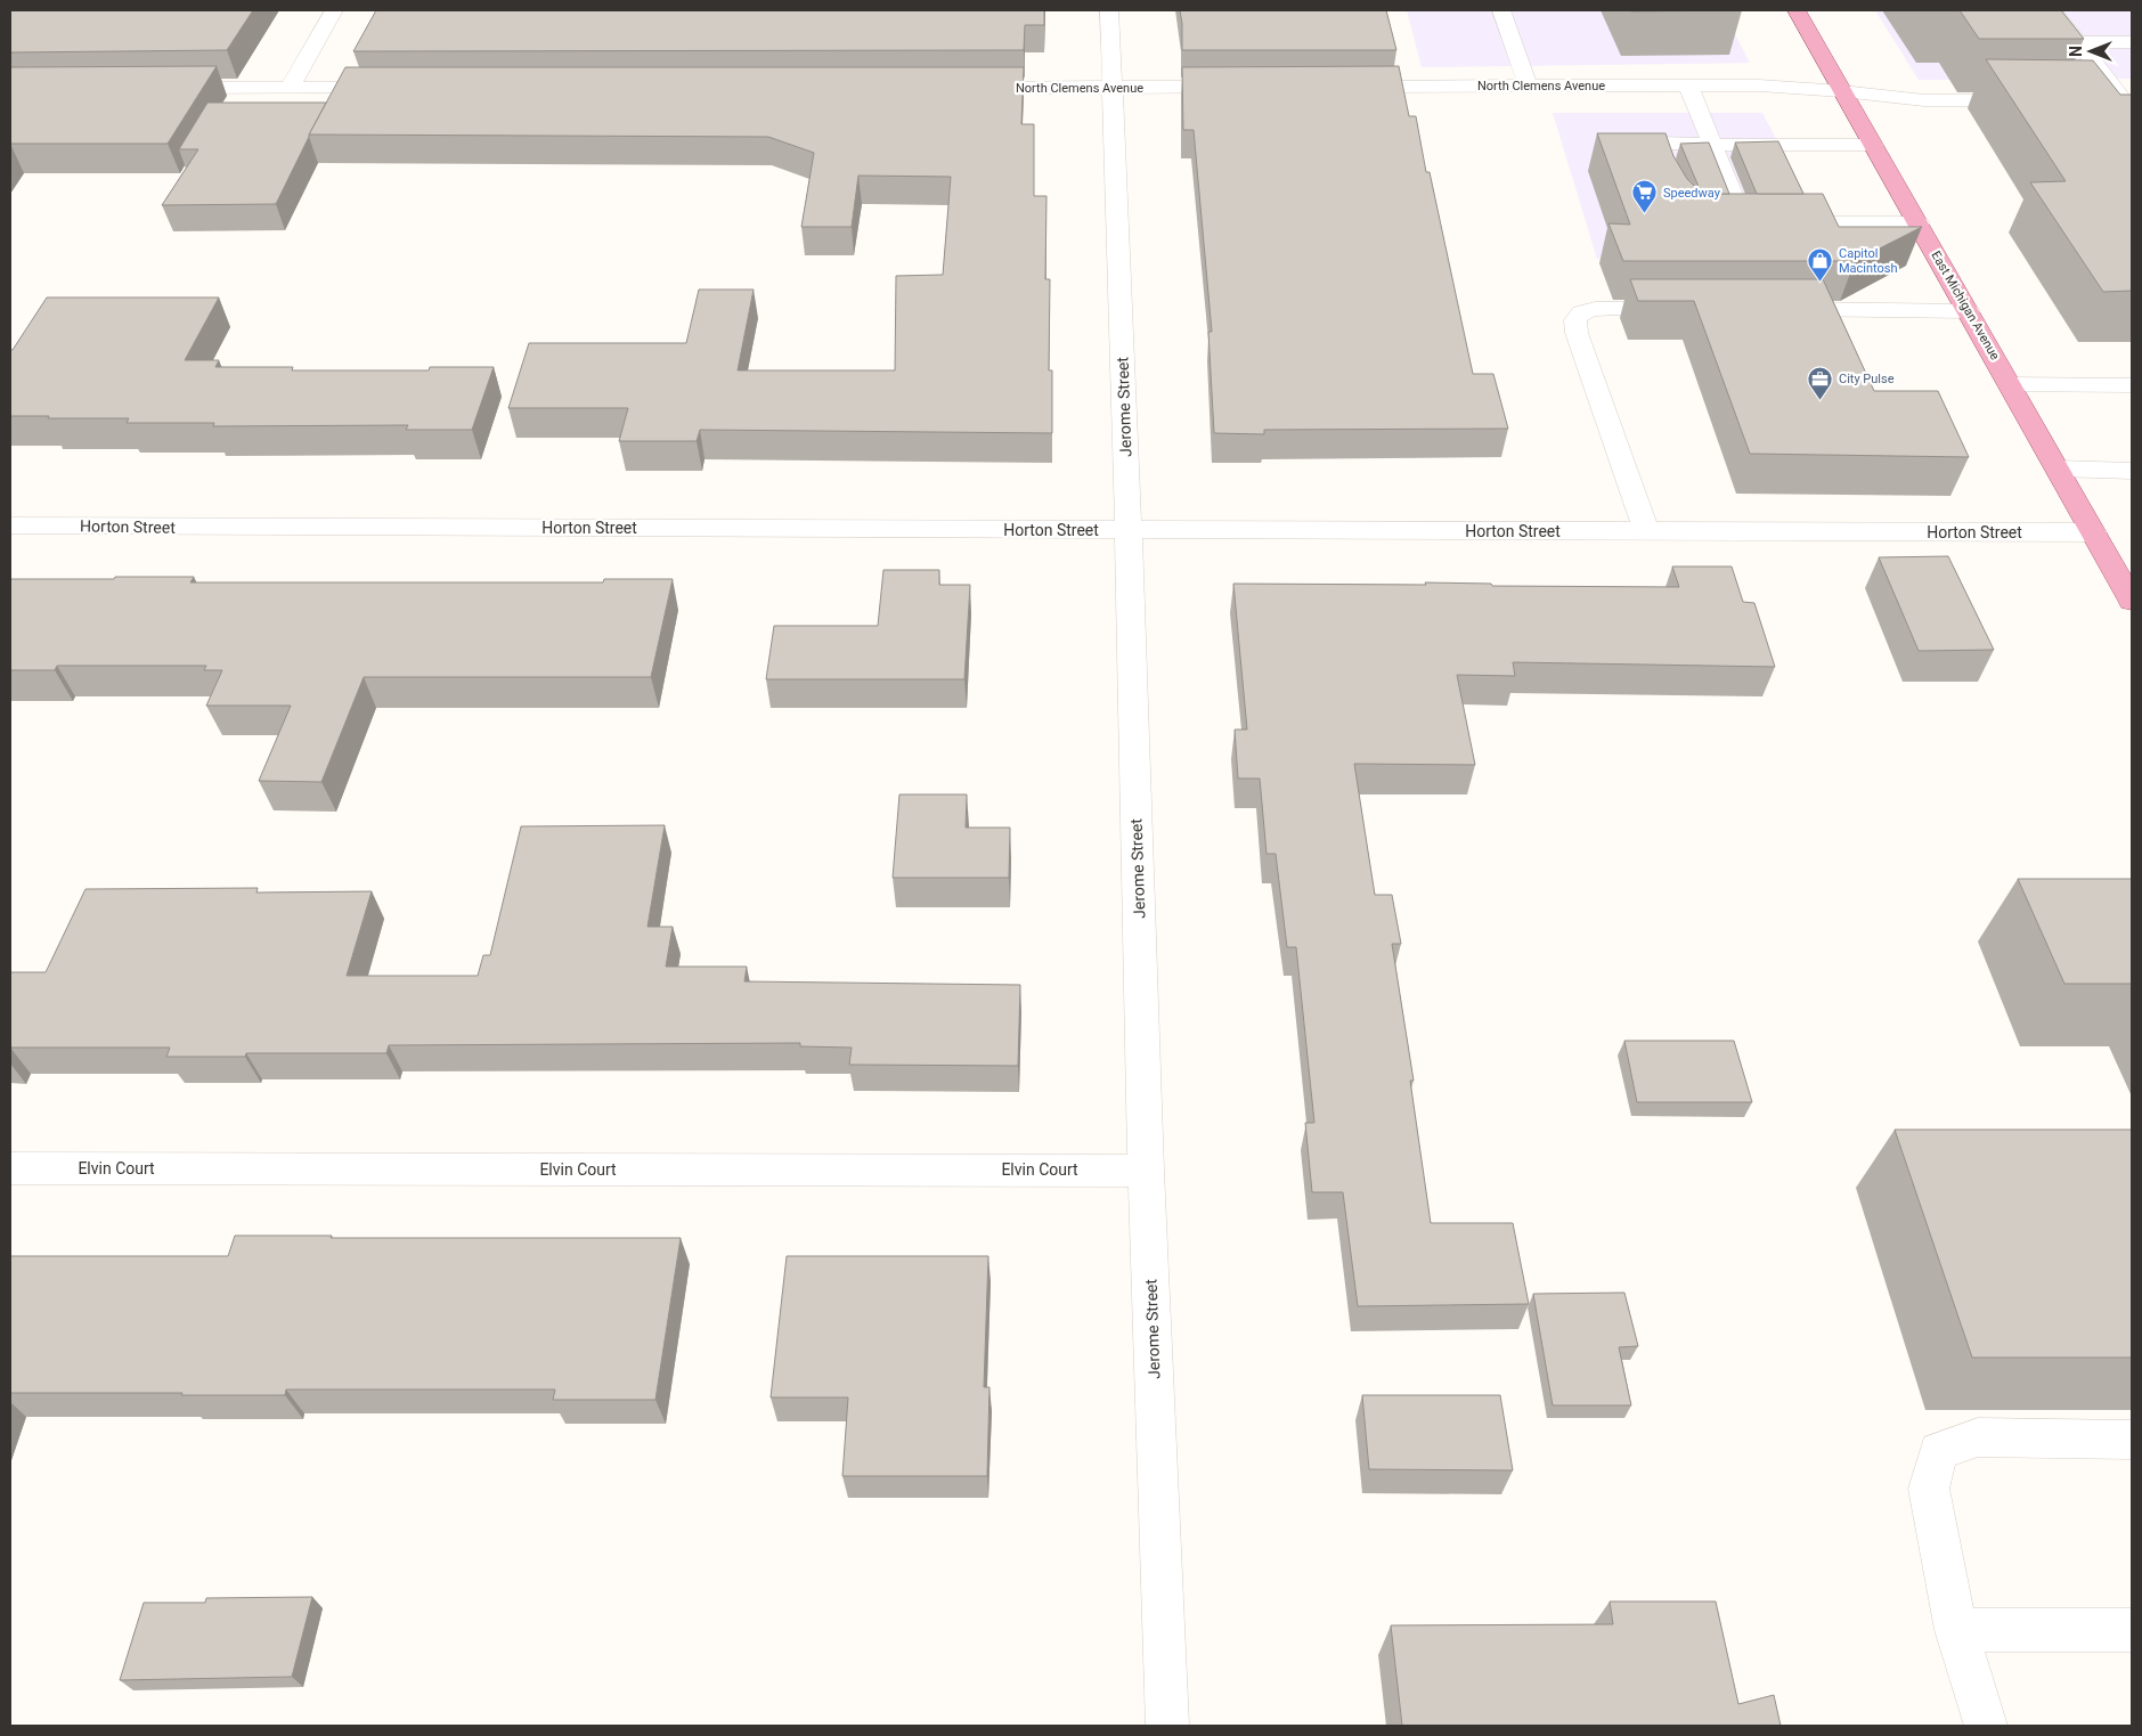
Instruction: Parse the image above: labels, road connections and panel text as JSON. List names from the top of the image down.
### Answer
{
  "streets": {
    "main road": ["East Michigan Avenue"],
    "street": [
      "North Clemens Avenue",
      "Jerome Street",
      "Horton Street",
      "Elvin Court"
    ]
  },
  "crossings": [
    ["North Clemens Avenue", "East Michigan Avenue"],
    ["North Clemens Avenue", "Jerome Street"],
    ["East Michigan Avenue", "Horton Street"],
    ["Jerome Street", "Horton Street"],
    ["Jerome Street", "Elvin Court"]
  ],
  "places": {
    "supermarket": ["Speedway"],
    "shop": ["Capitol Macintosh"],
    "office": ["City Pulse"]
  },
  "north": "left"
}
